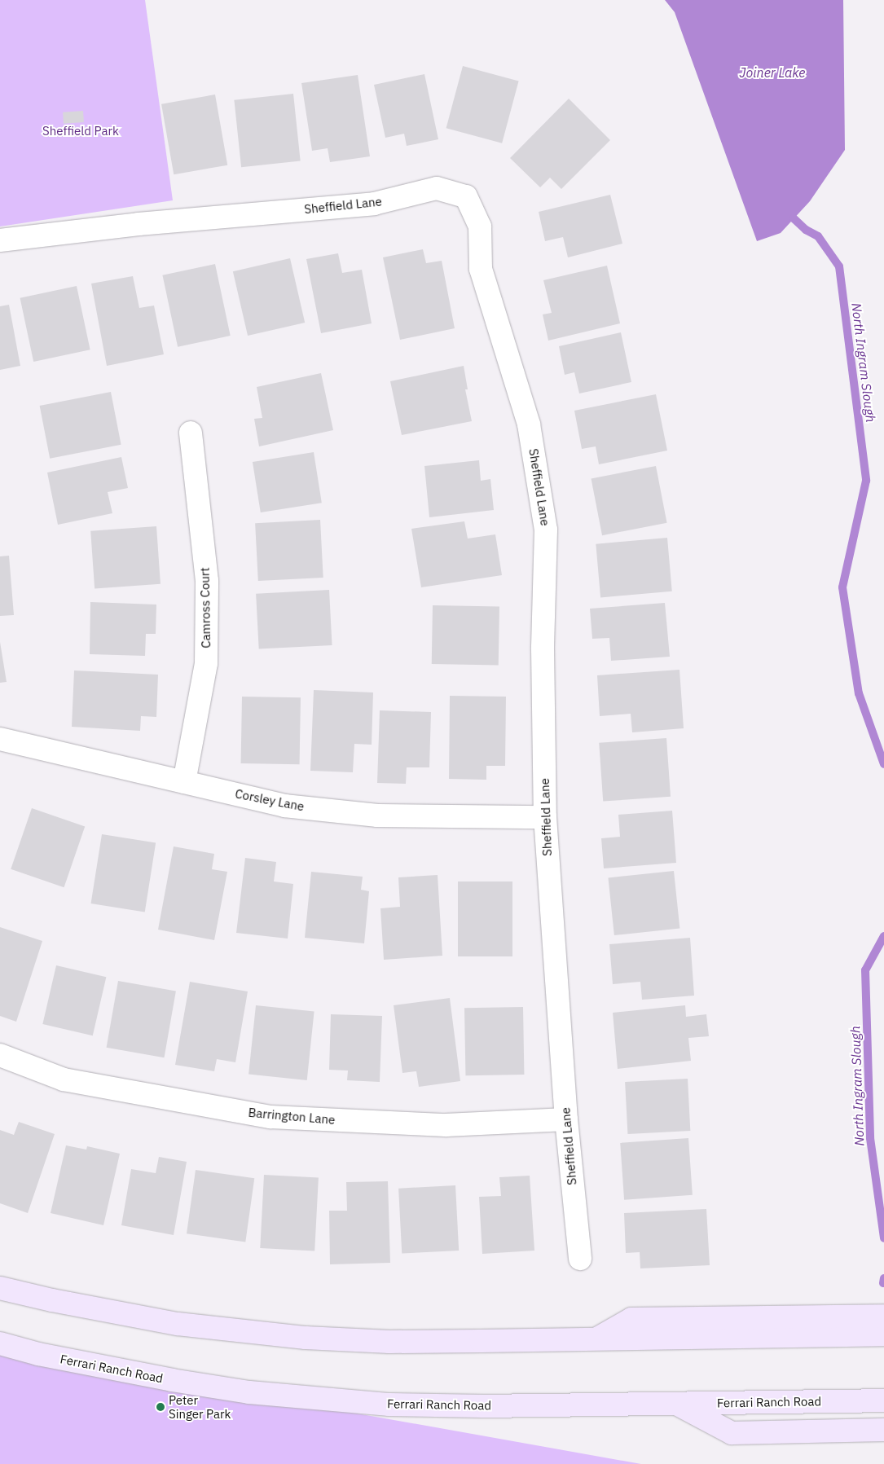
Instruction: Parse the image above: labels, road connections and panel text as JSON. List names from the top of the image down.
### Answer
{
  "streets": {
    "main road": ["Ferrari Ranch Road"],
    "street": [
      "Sheffield Lane",
      "Camross Court",
      "Corsley Lane",
      "Barrington Lane"
    ]
  },
  "crossings": [
    ["Sheffield Lane", "Corsley Lane"],
    ["Sheffield Lane", "Barrington Lane"],
    ["Camross Court", "Corsley Lane"]
  ],
  "water": ["Joiner Lake", "North Ingram Slough"],
  "parks": ["Sheffield Park"],
  "places": ["Peter Singer Park"]
}
